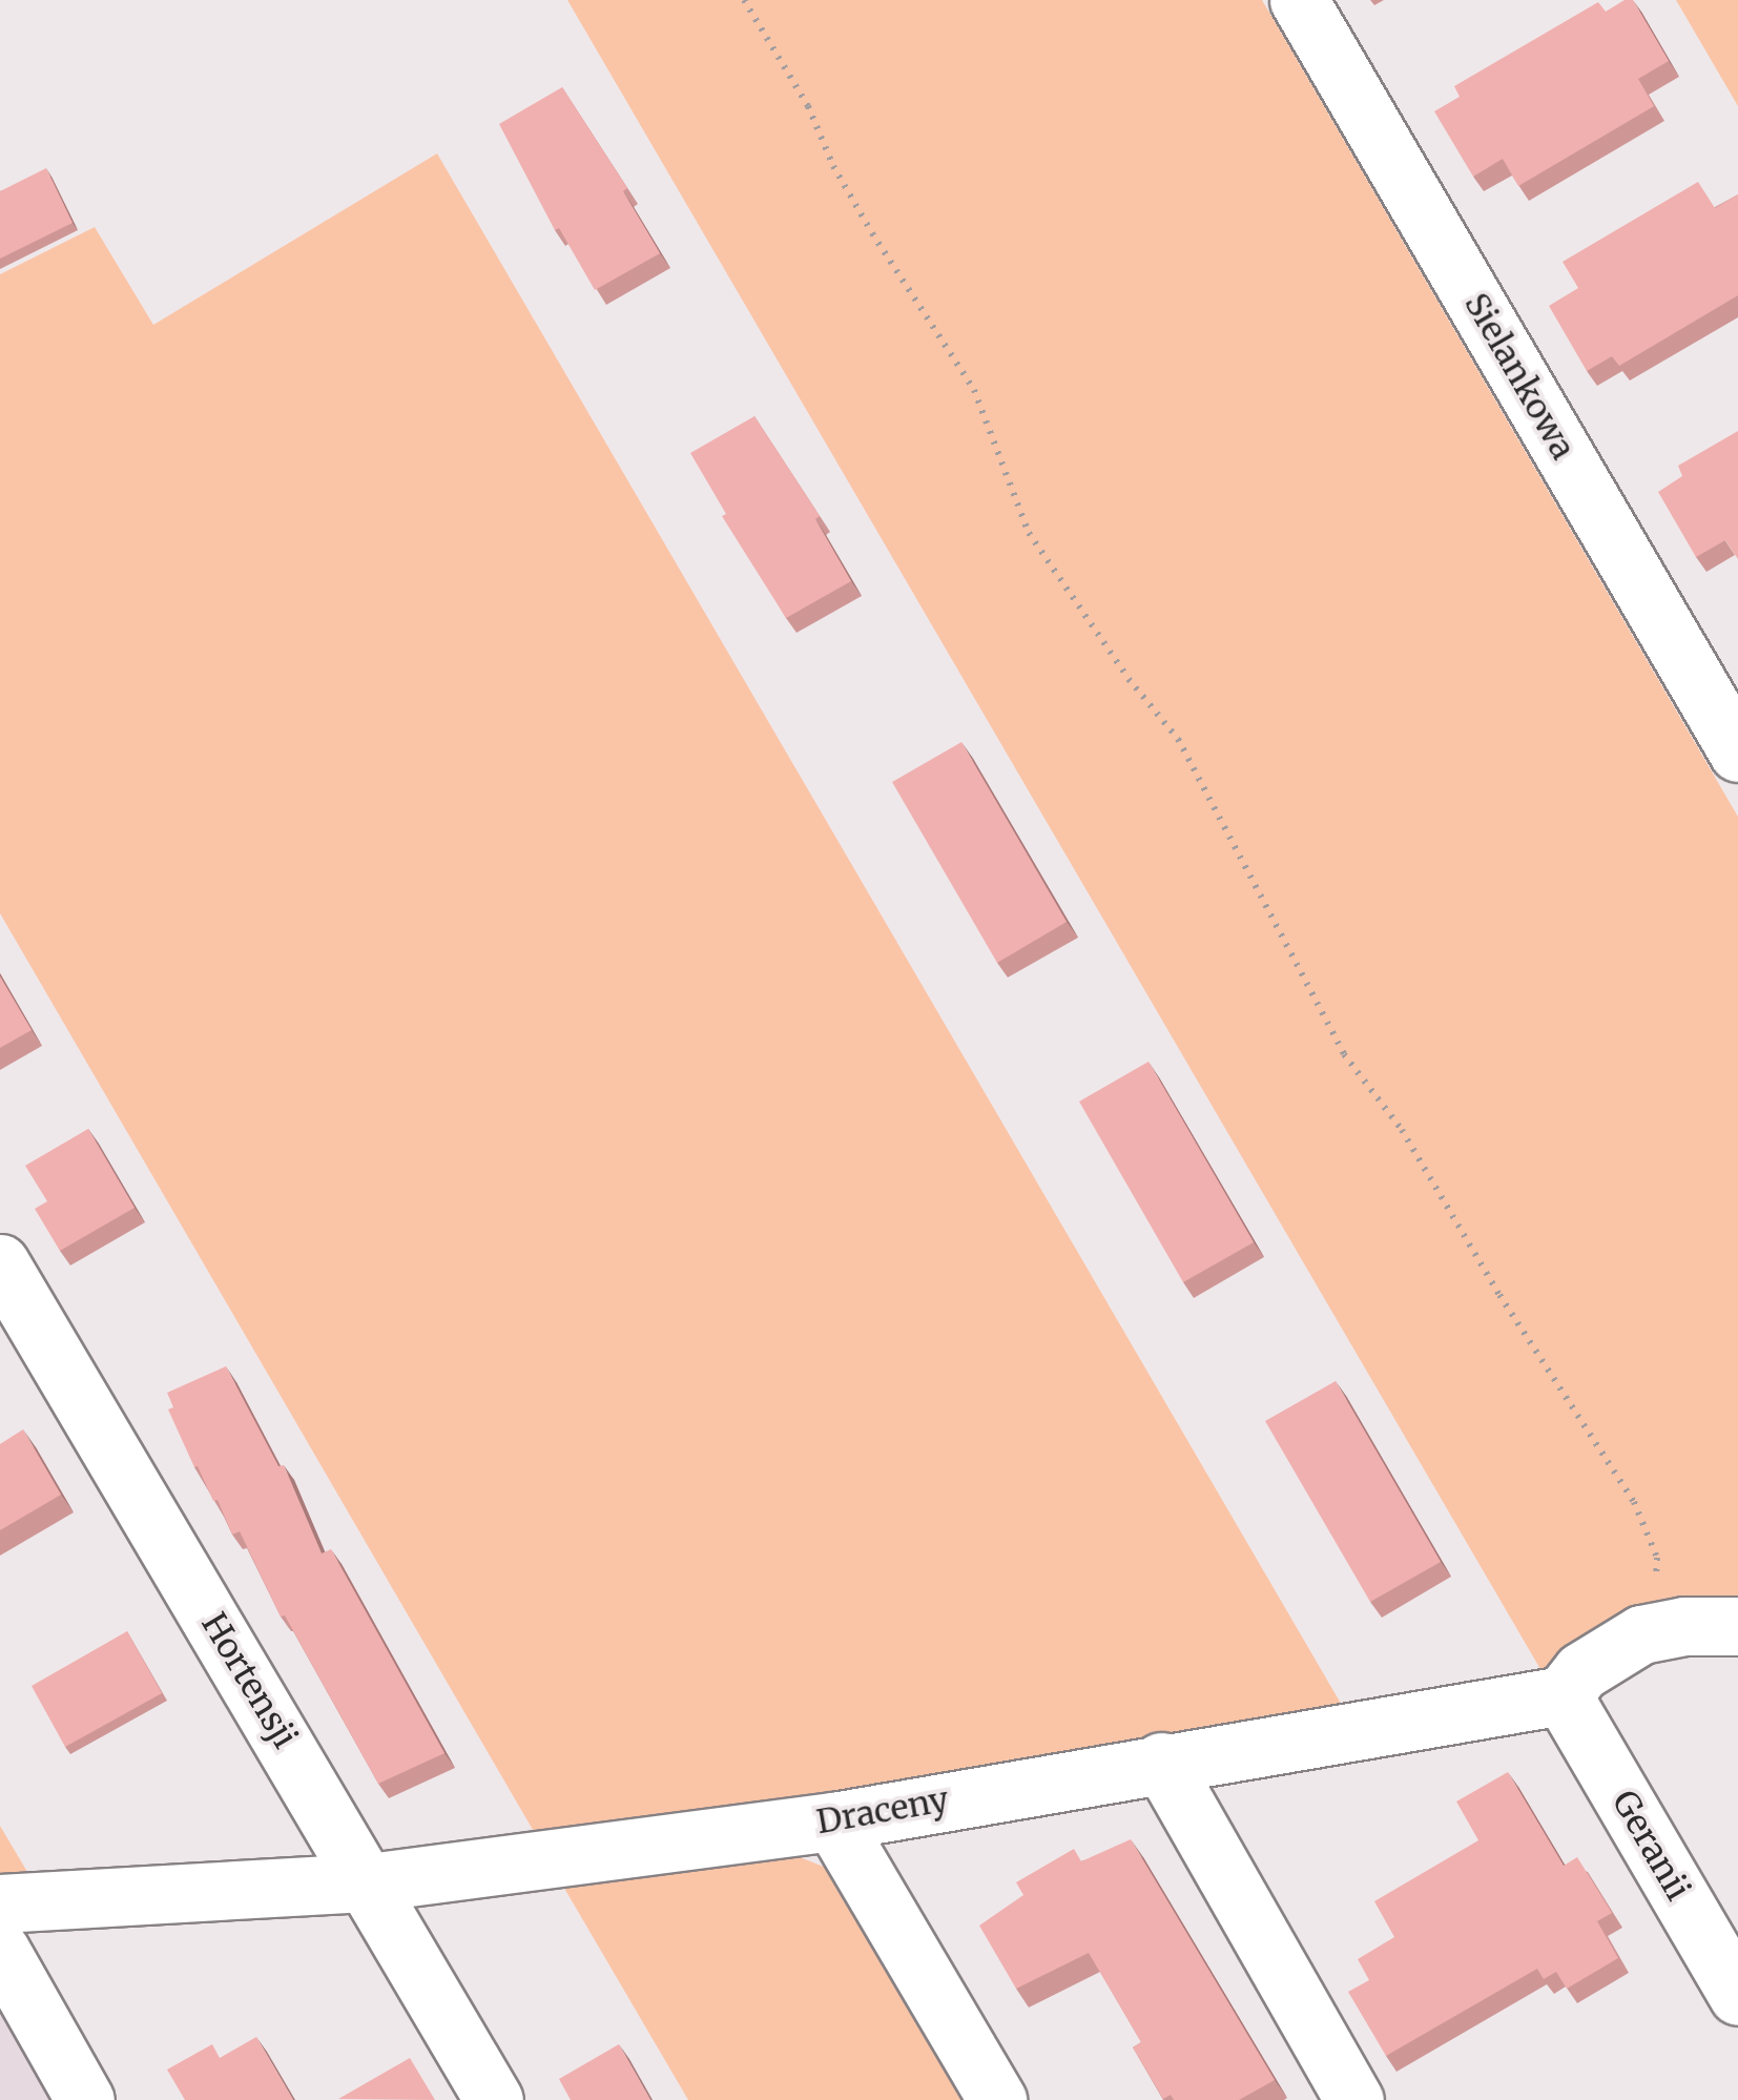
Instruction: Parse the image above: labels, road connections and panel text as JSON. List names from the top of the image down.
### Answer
{
  "streets": {
    "street": [
      "Sielankowa",
      "Hortensji",
      "Draceny",
      "Geranii"
    ]
  },
  "crossings": [
    ["Hortensji", "Draceny"],
    ["Draceny", "Geranii"]
  ]
}
